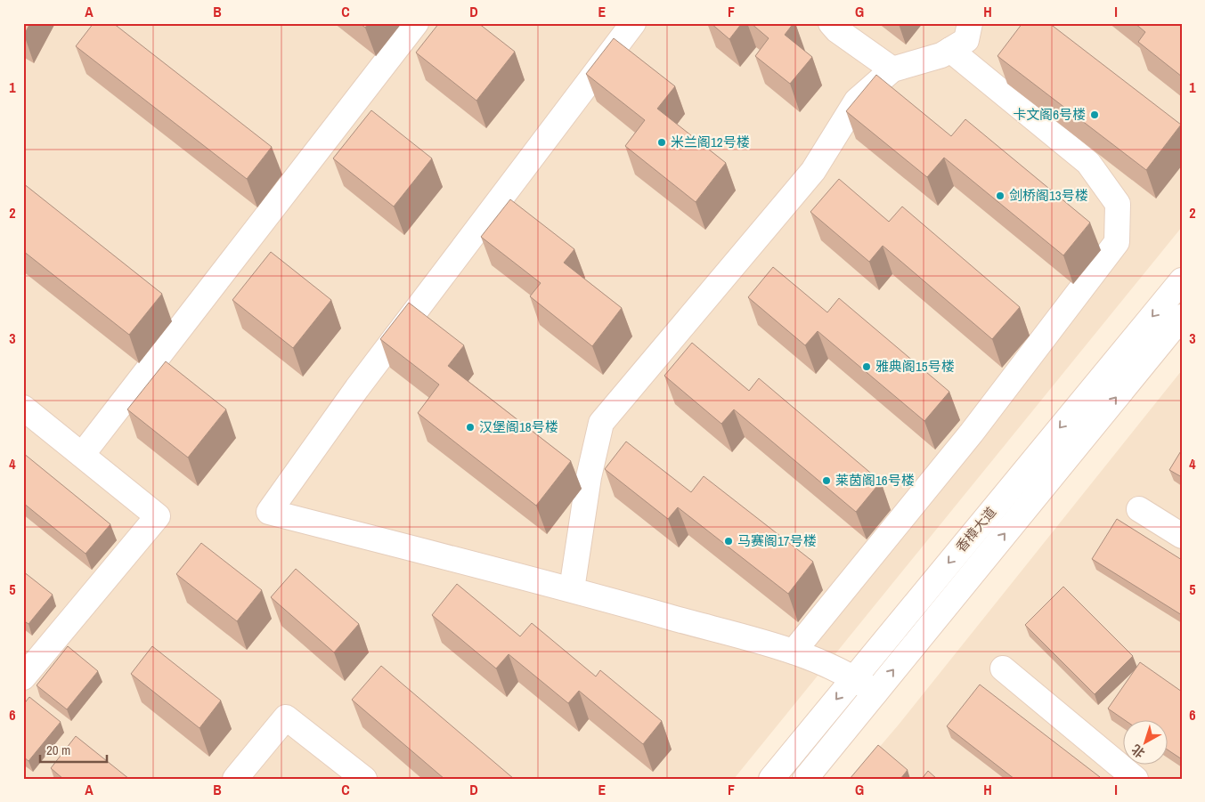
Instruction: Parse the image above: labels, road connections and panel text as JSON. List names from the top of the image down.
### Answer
{
  "streets": {
    "street": ["香樟大道"]
  },
  "places": [
    "卡文阁6号楼",
    "米兰阁12号楼",
    "剑桥阁13号楼",
    "雅典阁15号楼",
    "汉堡阁18号楼",
    "莱茵阁16号楼",
    "马赛阁17号楼"
  ],
  "scale_bar": "20 m",
  "north": "bottom left",
  "grid": {
    "columns": [
      "A",
      "B",
      "C",
      "D",
      "E",
      "F",
      "G",
      "H",
      "I"
    ],
    "rows": [
      "1",
      "2",
      "3",
      "4",
      "5",
      "6"
    ]
  }
}
